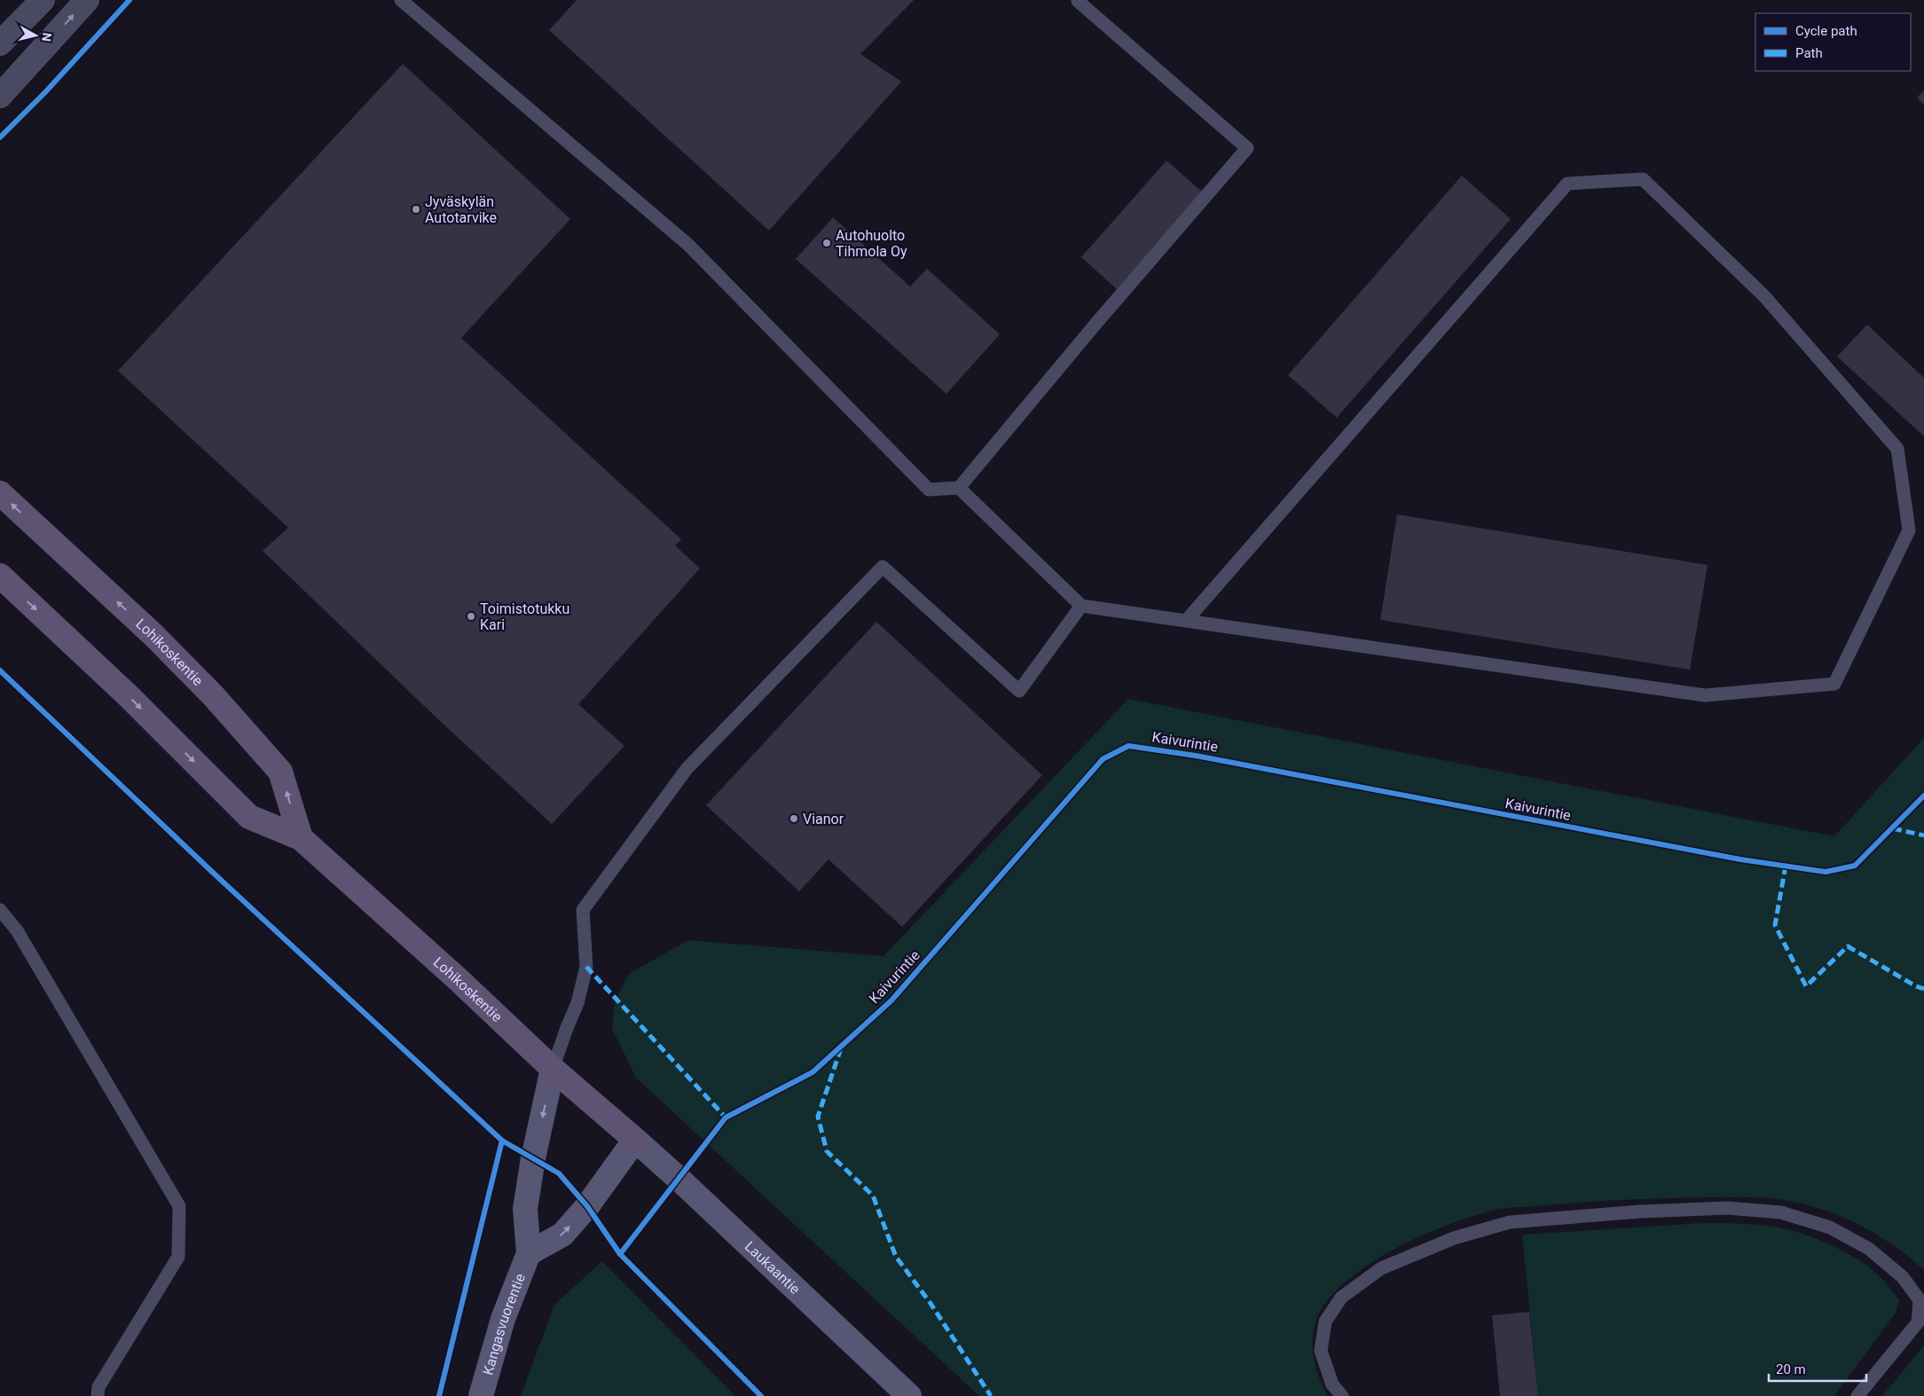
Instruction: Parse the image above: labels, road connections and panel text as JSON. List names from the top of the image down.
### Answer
{
  "streets": {
    "main road": ["Lohikoskentie", "Laukaantie", "Kangasvuorentie"],
    "cycle path": ["Kaivurintie"]
  },
  "crossings": [
    ["Lohikoskentie", "Laukaantie"],
    ["Lohikoskentie", "Kangasvuorentie"]
  ],
  "one_way": ["Kangasvuorentie"],
  "places": [
    "Jyväskylän Autotarvike",
    "Autohuolto Tihmola Oy",
    "Toimistotukku Kari",
    "Vianor"
  ],
  "legend": ["Cycle path", "Path"],
  "scale_bar": "20 m",
  "north": "right"
}
